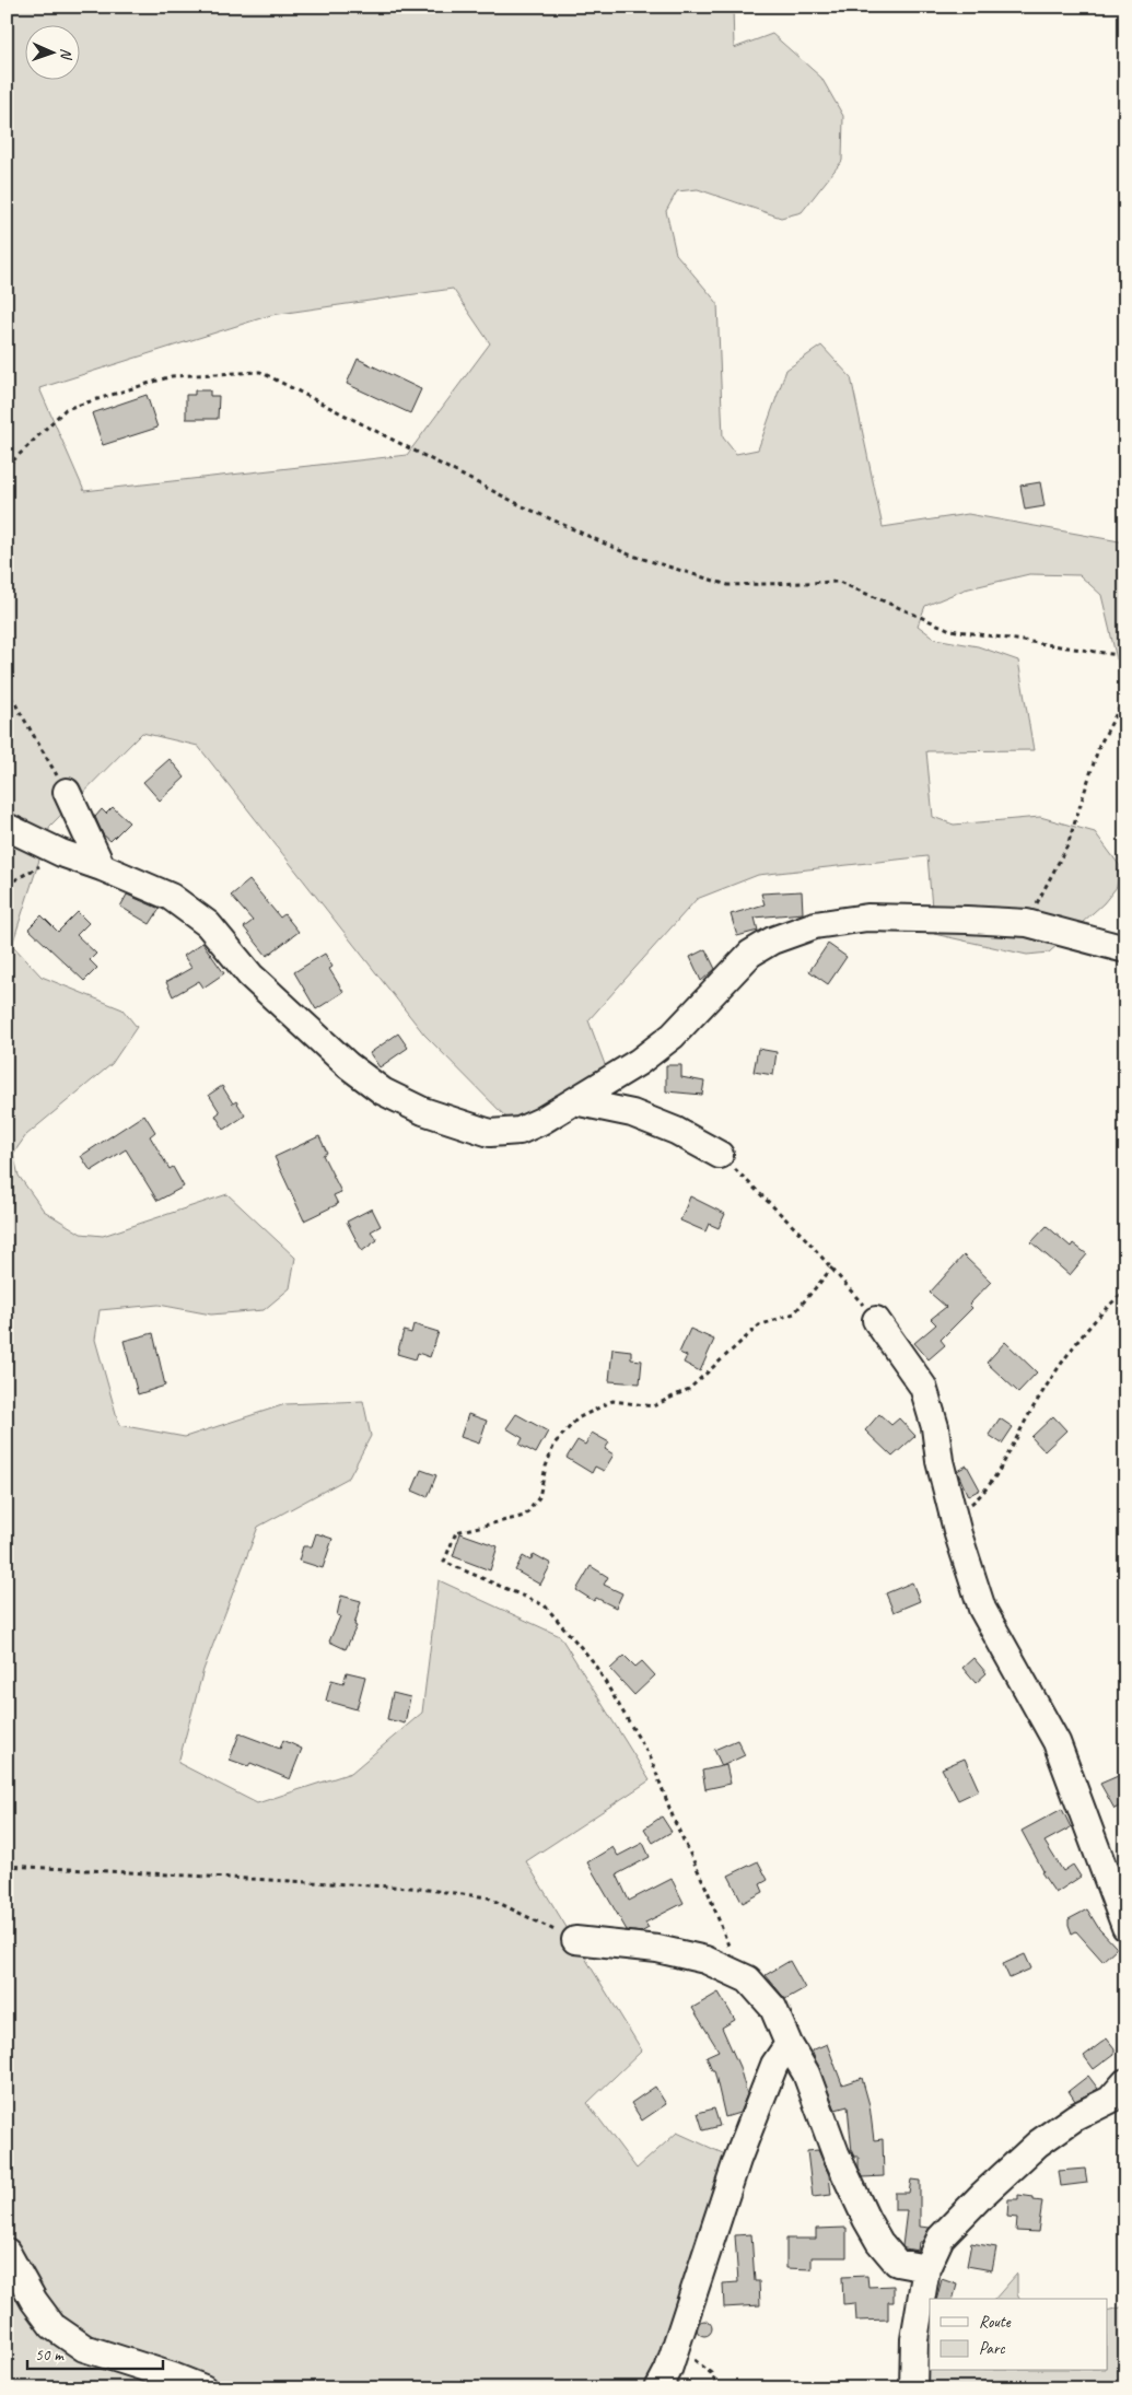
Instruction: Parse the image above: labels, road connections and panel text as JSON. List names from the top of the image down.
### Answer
{
  "legend": ["Route", "Parc"],
  "scale_bar": "50 m",
  "north": "right"
}
